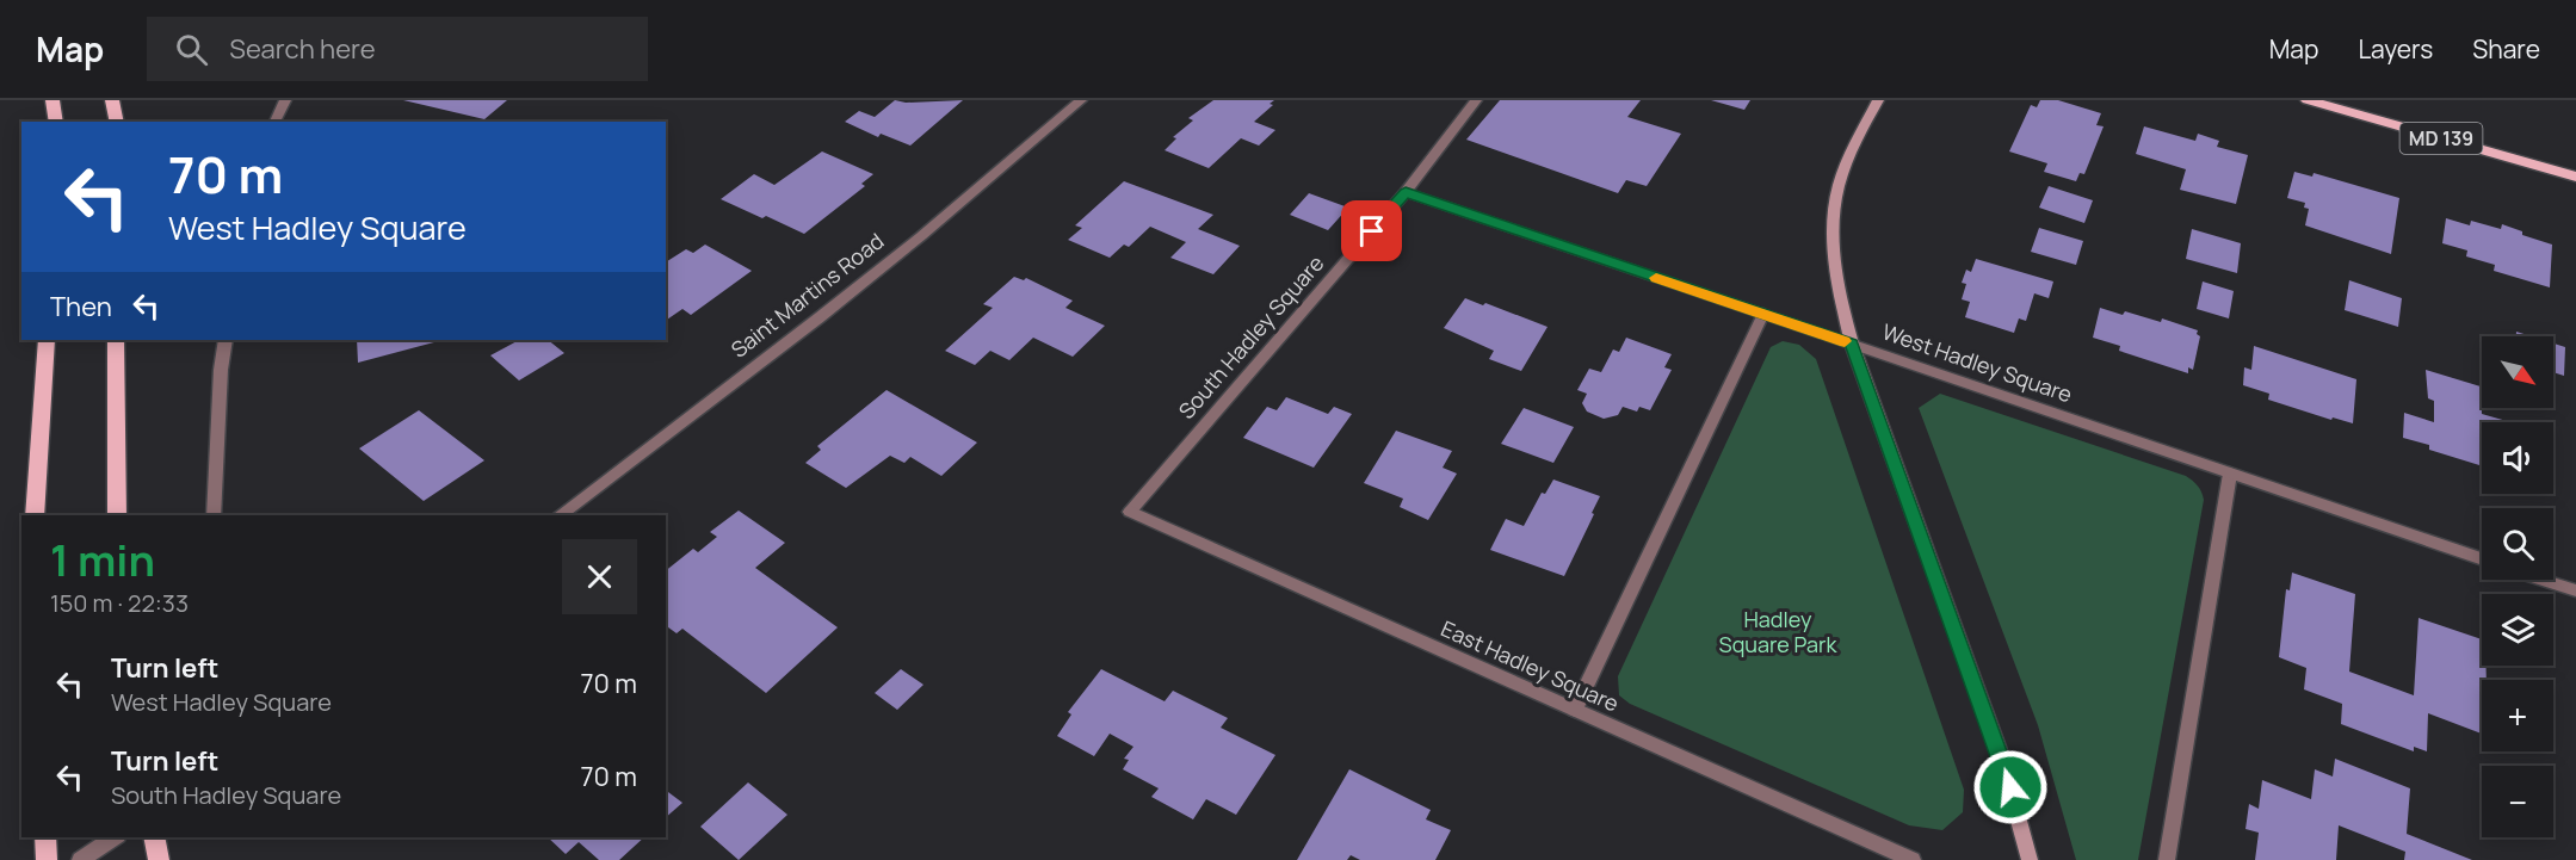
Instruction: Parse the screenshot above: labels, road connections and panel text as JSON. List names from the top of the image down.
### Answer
{
  "streets": {
    "main road": ["MD 139"],
    "street": [
      "Saint Martins Road",
      "South Hadley Square",
      "West Hadley Square",
      "East Hadley Square"
    ]
  },
  "crossings": [
    ["South Hadley Square", "West Hadley Square"],
    ["South Hadley Square", "East Hadley Square"]
  ],
  "parks": ["Hadley Square Park"],
  "north": "bottom right",
  "page": {
    "header": "Map",
    "search": "Search here",
    "nav": ["Map", "Layers", "Share"],
    "turn": ["70 m", "West Hadley Square"],
    "then": "Then",
    "map_buttons": ["+", "−"],
    "heading": ["1 min", "150 m · 22:33"],
    "list": [
      {
        "name": "Turn left",
        "note": "West Hadley Square",
        "value": "70 m"
      },
      {
        "name": "Turn left",
        "note": "South Hadley Square",
        "value": "70 m"
      }
    ]
  }
}
